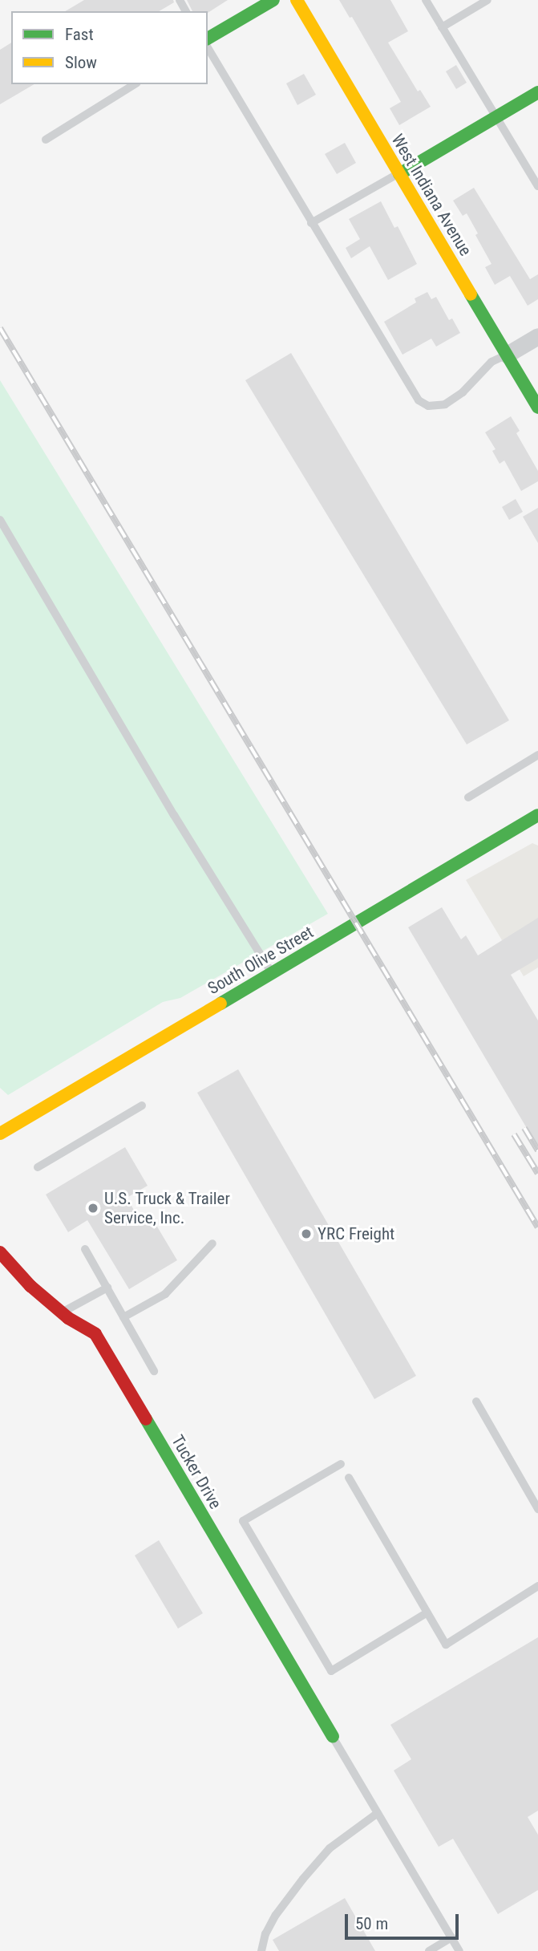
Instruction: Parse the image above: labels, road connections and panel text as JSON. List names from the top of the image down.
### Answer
{
  "streets": {
    "street": ["West Indiana Avenue", "South Olive Street", "Tucker Drive"]
  },
  "places": ["U.S. Truck & Trailer Service, Inc.", "YRC Freight"],
  "legend": ["Fast", "Slow"],
  "scale_bar": "50 m"
}
